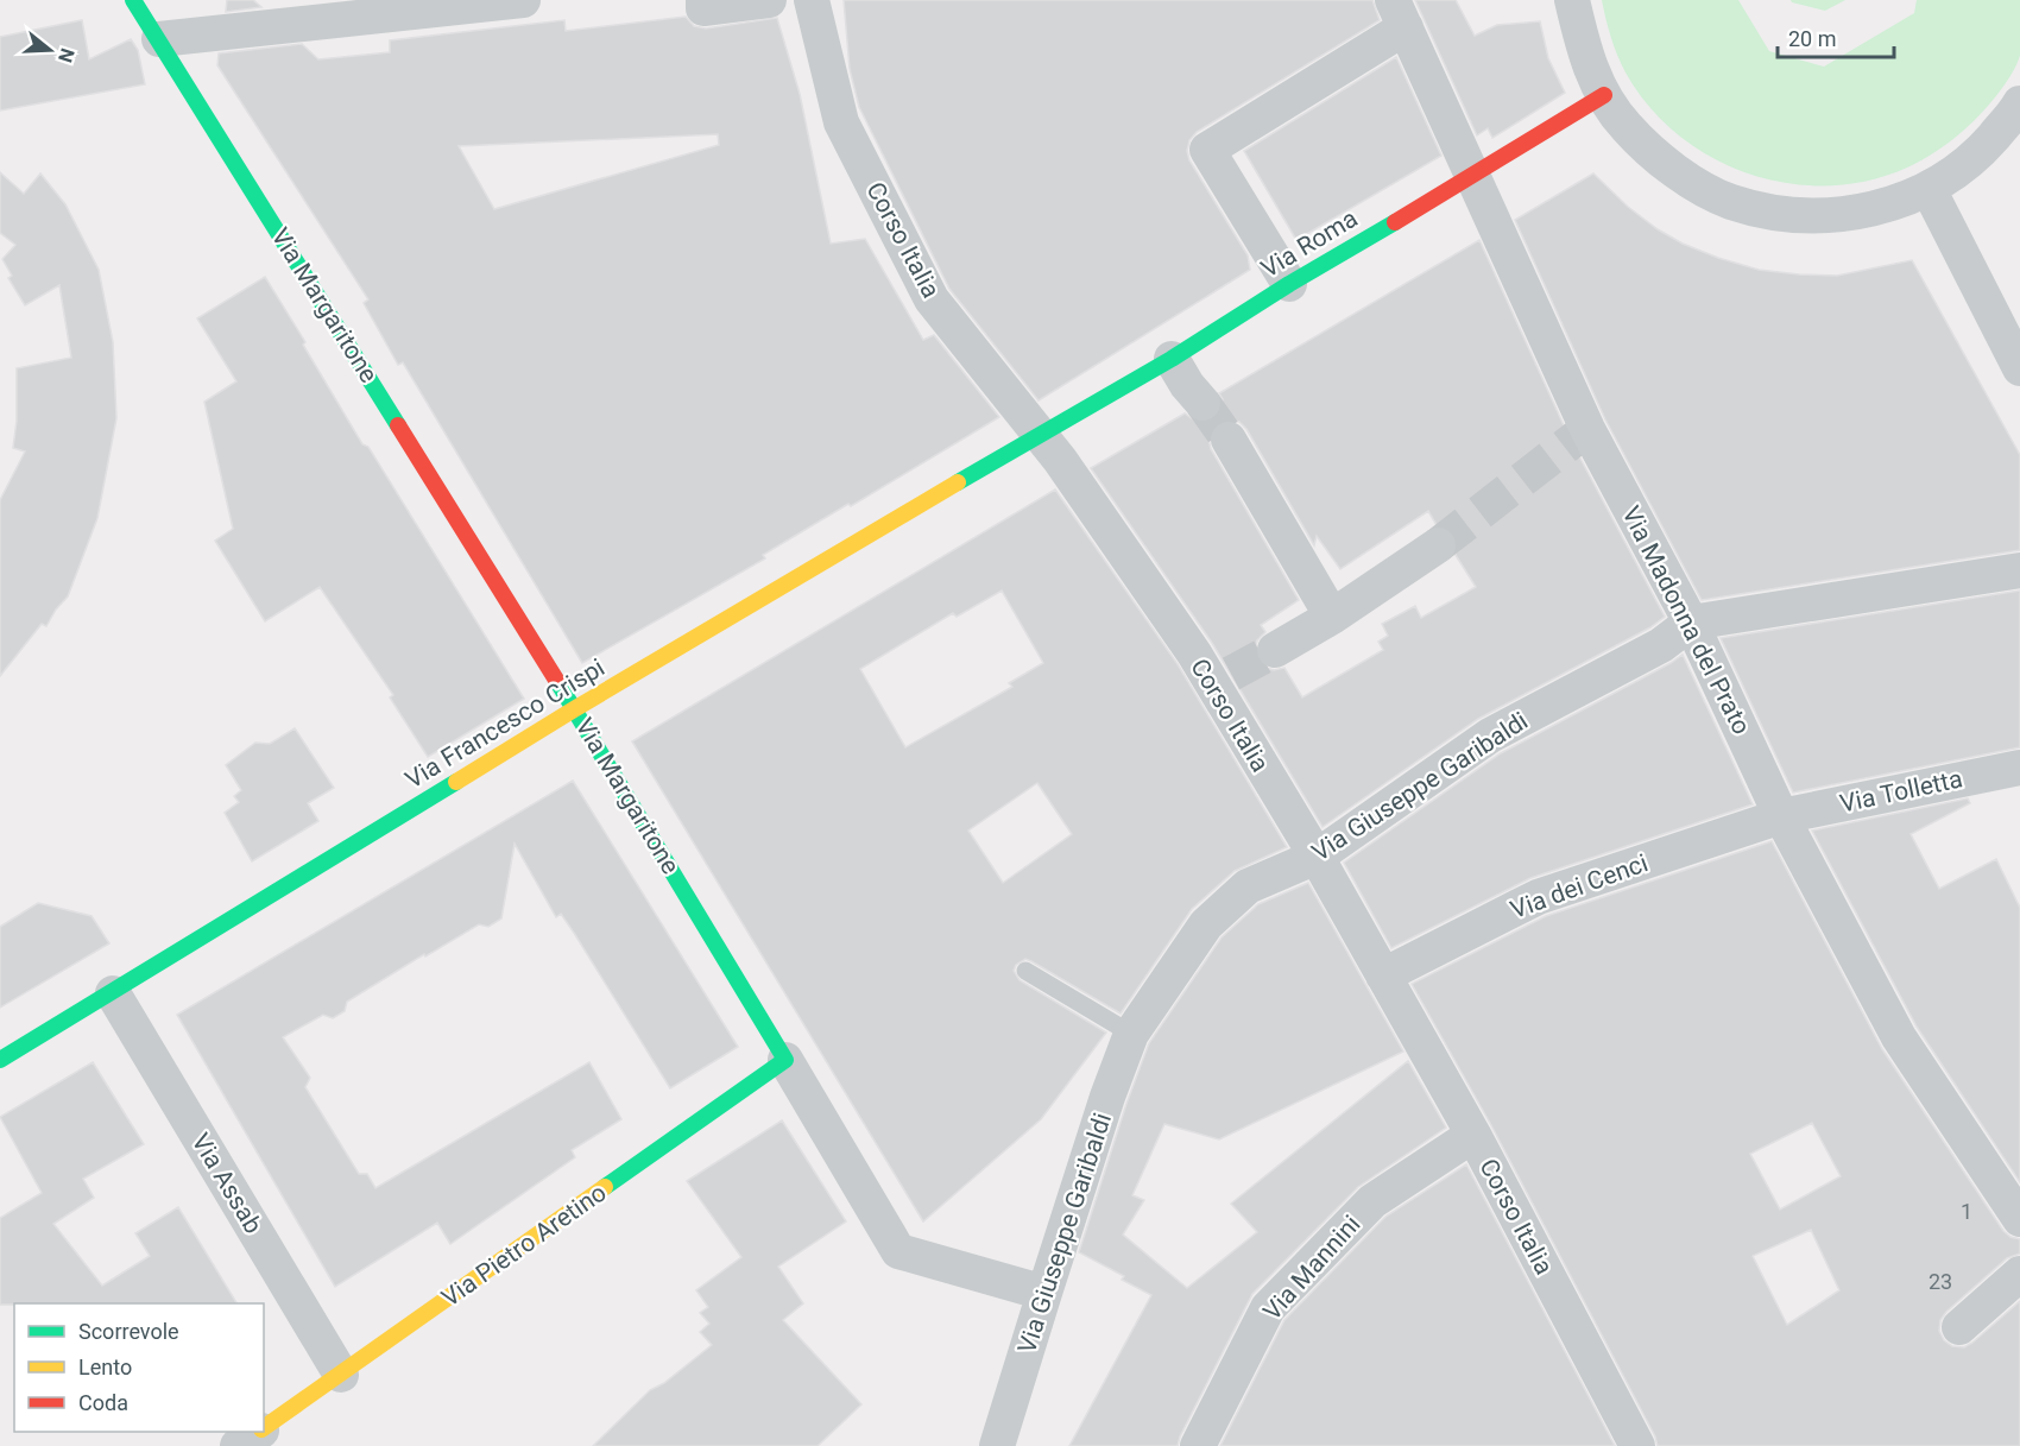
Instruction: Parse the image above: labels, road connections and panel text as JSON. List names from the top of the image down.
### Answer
{
  "streets": {
    "street": [
      "Corso Italia",
      "Via Roma",
      "Via Margaritone",
      "Via Madonna del Prato",
      "Via Francesco Crispi",
      "Via Giuseppe Garibaldi",
      "Via Tolletta",
      "Via dei Cenci",
      "Via Assab",
      "Via Pietro Aretino",
      "Via Mannini"
    ]
  },
  "crossings": [
    ["Corso Italia", "Via Roma"],
    ["Corso Italia", "Via Francesco Crispi"],
    ["Corso Italia", "Via Giuseppe Garibaldi"],
    ["Corso Italia", "Via dei Cenci"],
    ["Corso Italia", "Via Mannini"],
    ["Via Roma", "Via Madonna del Prato"],
    ["Via Roma", "Via Francesco Crispi"],
    ["Via Margaritone", "Via Francesco Crispi"],
    ["Via Margaritone", "Via Giuseppe Garibaldi"],
    ["Via Margaritone", "Via Pietro Aretino"],
    ["Via Madonna del Prato", "Via Giuseppe Garibaldi"],
    ["Via Madonna del Prato", "Via Tolletta"],
    ["Via Madonna del Prato", "Via dei Cenci"],
    ["Via Francesco Crispi", "Via Assab"],
    ["Via Tolletta", "Via dei Cenci"],
    ["Via Assab", "Via Pietro Aretino"]
  ],
  "house_numbers": ["1", "23"],
  "legend": ["Scorrevole", "Lento", "Coda"],
  "scale_bar": "20 m",
  "north": "right"
}
